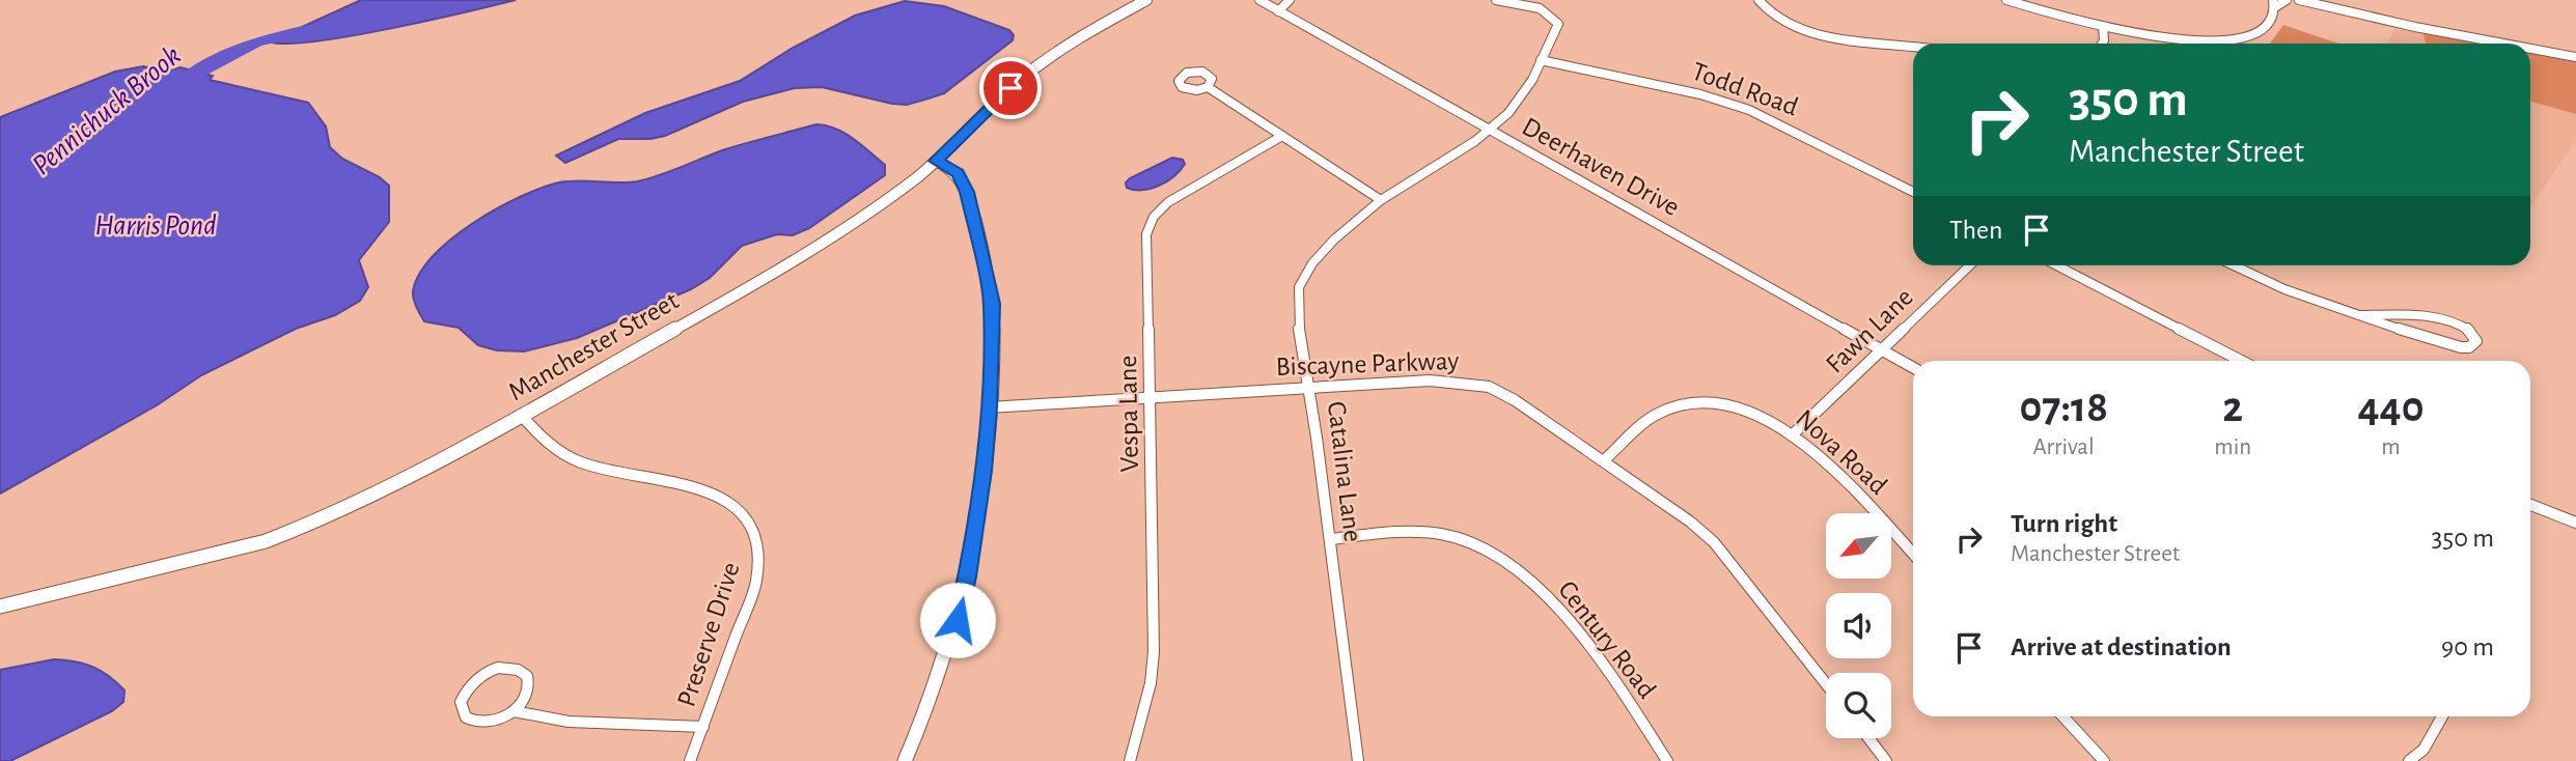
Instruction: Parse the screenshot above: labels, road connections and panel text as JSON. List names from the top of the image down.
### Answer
{
  "streets": {
    "street": [
      "Todd Road",
      "Deerhaven Drive",
      "Fawn Lane",
      "Manchester Street",
      "Biscayne Parkway",
      "Vespa Lane",
      "Nova Road",
      "Catalina Lane",
      "Preserve Drive",
      "Century Road"
    ]
  },
  "crossings": [
    ["Todd Road", "Catalina Lane"],
    ["Deerhaven Drive", "Fawn Lane"],
    ["Deerhaven Drive", "Catalina Lane"],
    ["Fawn Lane", "Nova Road"],
    ["Manchester Street", "Preserve Drive"],
    ["Biscayne Parkway", "Vespa Lane"],
    ["Biscayne Parkway", "Nova Road"],
    ["Biscayne Parkway", "Catalina Lane"],
    ["Catalina Lane", "Century Road"]
  ],
  "water": ["Pennichuck Brook", "Harris Pond"],
  "north": "bottom left",
  "page": {
    "turn": ["350 m", "Manchester Street"],
    "then": "Then",
    "eta": [
      "07:18",
      "Arrival",
      "2",
      "min",
      "440",
      "m"
    ],
    "list": [
      {
        "name": "Turn right",
        "note": "Manchester Street",
        "value": "350 m"
      },
      {
        "name": "Arrive at destination",
        "value": "90 m"
      }
    ]
  }
}
